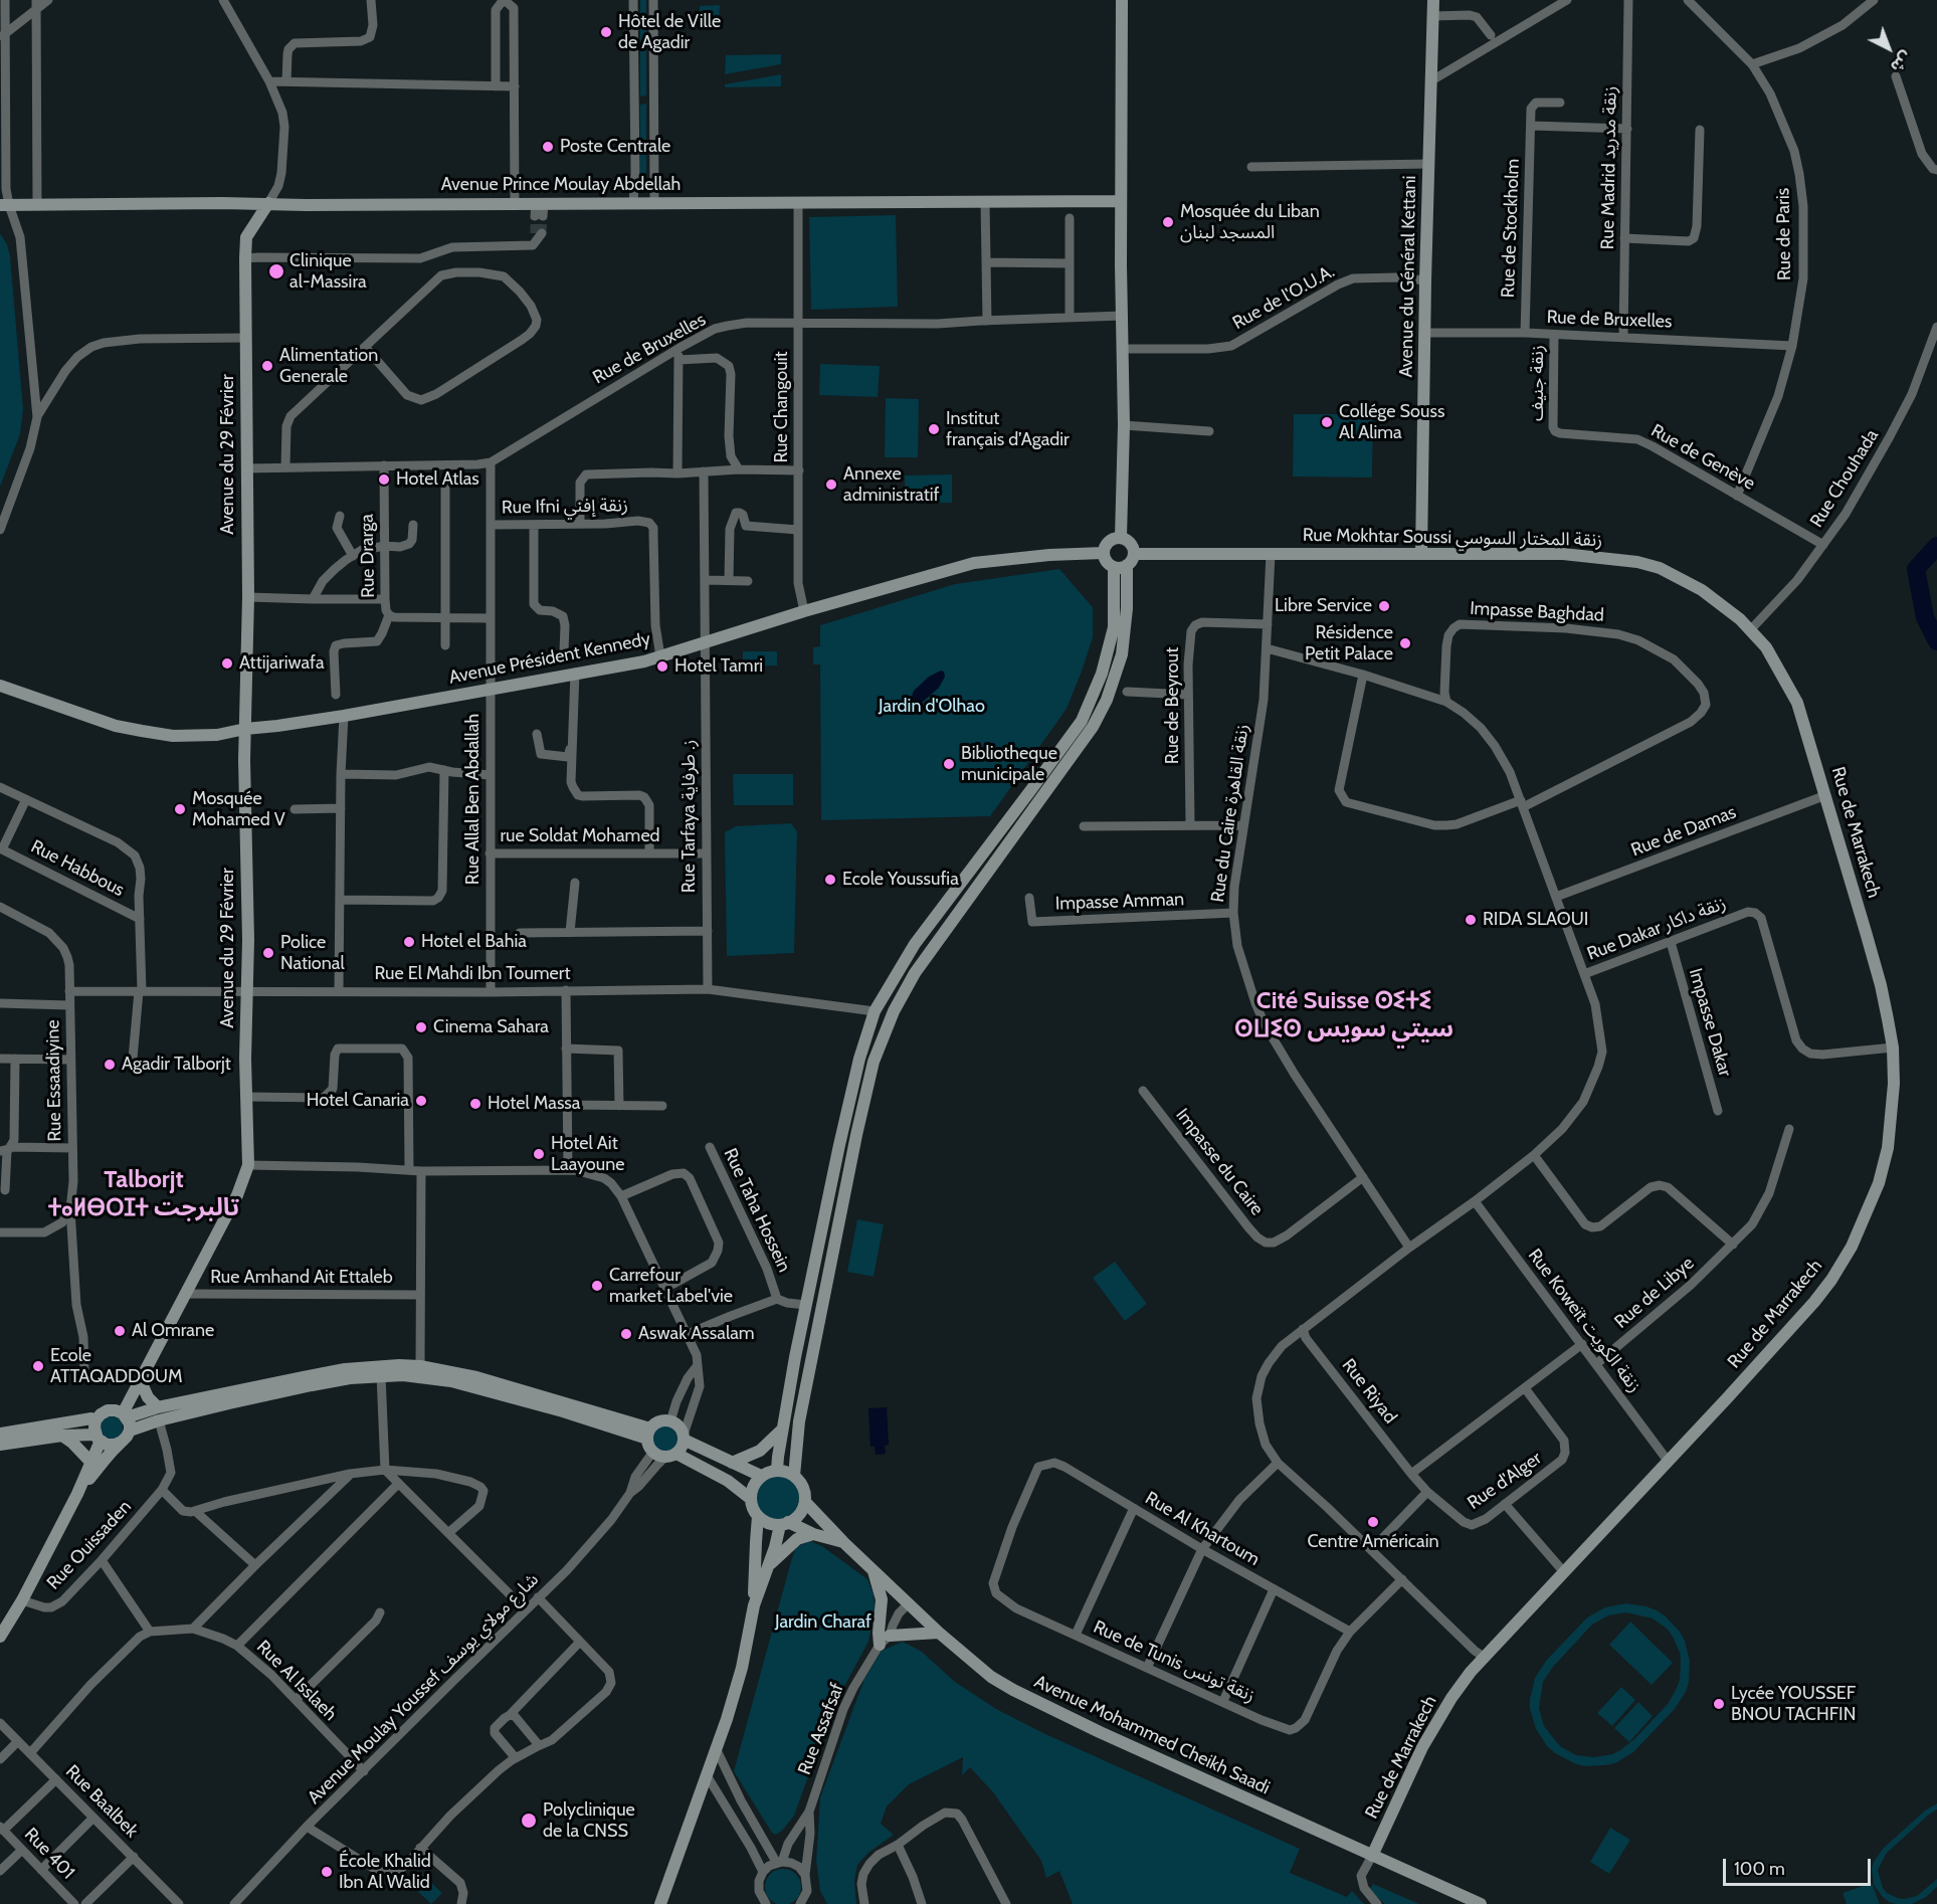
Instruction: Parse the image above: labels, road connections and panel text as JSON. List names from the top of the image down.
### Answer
{
  "streets": {
    "street": [
      "Rue Madrid زنقة مدريد",
      "Avenue Prince Moulay Abdellah",
      "Rue de Stockholm",
      "Rue de Paris",
      "Avenue du Général Kettani",
      "Rue de l'O.U.A.",
      "Rue de Bruxelles",
      "زنقة جنيف",
      "Rue Changouit",
      "Avenue du 29 Février",
      "Rue de Genève",
      "Rue Chouhada",
      "Rue Ifni زنقة إفني",
      "Rue Mokhtar Soussi زنقة المختار السوسي",
      "Rue Drarga",
      "Impasse Baghdad",
      "Avenue Président Kennedy",
      "Rue de Beyrout",
      "Rue Allal Ben Abdallah",
      "Rue du Caire زنقة القاهرة",
      "Rue Tarfaya ز. طرفاية",
      "Rue de Damas",
      "Rue de Marrakech",
      "rue Soldat Mohamed",
      "Rue Habbous",
      "Impasse Amman",
      "Rue Dakar زنقة داكار",
      "Rue El Mahdi Ibn Toumert",
      "Impasse Dakar",
      "Rue Essaadiyine",
      "Impasse du Caire",
      "Rue Taha Hossein",
      "Rue Amhand Ait Ettaleb",
      "Rue de Libye",
      "Rue Koweït زنقة الكويت",
      "Rue Riyad",
      "Rue d'Alger",
      "Rue Al Khartoum",
      "Rue Ouissaden",
      "Rue de Tunis زنقة تونس",
      "Rue Al Isslaeh",
      "Avenue Moulay Youssef شارع مولاي يوسف",
      "Rue Assafsaf",
      "Avenue Mohammed Cheikh Saadi",
      "Rue Baalbek",
      "Rue 401"
    ]
  },
  "crossings": [
    ["Rue Madrid زنقة مدريد", "Rue de Bruxelles"],
    ["Avenue Prince Moulay Abdellah", "Rue Changouit"],
    ["Avenue Prince Moulay Abdellah", "Avenue du 29 Février"],
    ["Rue de Stockholm", "Rue de Bruxelles"],
    ["Rue de Paris", "Rue de Bruxelles"],
    ["Rue de Paris", "Rue de Genève"],
    ["Avenue du Général Kettani", "Rue de l'O.U.A."],
    ["Avenue du Général Kettani", "Rue de Bruxelles"],
    ["Avenue du Général Kettani", "Rue Mokhtar Soussi زنقة المختار السوسي"],
    ["Rue de Bruxelles", "زنقة جنيف"],
    ["Rue de Bruxelles", "Rue Changouit"],
    ["Rue de Bruxelles", "Avenue du 29 Février"],
    ["Rue de Bruxelles", "Rue Drarga"],
    ["Rue de Bruxelles", "Rue Allal Ben Abdallah"],
    ["زنقة جنيف", "Rue de Genève"],
    ["Rue Changouit", "Avenue Président Kennedy"],
    ["Avenue du 29 Février", "Avenue Président Kennedy"],
    ["Avenue du 29 Février", "Rue El Mahdi Ibn Toumert"],
    ["Avenue du 29 Février", "Rue Amhand Ait Ettaleb"],
    ["Rue de Genève", "Rue Chouhada"],
    ["Rue Chouhada", "Rue Mokhtar Soussi زنقة المختار السوسي"],
    ["Rue Chouhada", "Rue de Marrakech"],
    ["Rue Ifni زنقة إفني", "Avenue Président Kennedy"],
    ["Rue Ifni زنقة إفني", "Rue Allal Ben Abdallah"],
    ["Rue Mokhtar Soussi زنقة المختار السوسي", "Avenue Président Kennedy"],
    ["Rue Mokhtar Soussi زنقة المختار السوسي", "Rue du Caire زنقة القاهرة"],
    ["Rue Mokhtar Soussi زنقة المختار السوسي", "Rue de Marrakech"],
    ["Rue Drarga", "Rue Allal Ben Abdallah"],
    ["Avenue Président Kennedy", "Rue Allal Ben Abdallah"],
    ["Avenue Président Kennedy", "Rue Tarfaya ز. طرفاية"],
    ["Rue de Beyrout", "Rue du Caire زنقة القاهرة"],
    ["Rue Allal Ben Abdallah", "rue Soldat Mohamed"],
    ["Rue Allal Ben Abdallah", "Rue El Mahdi Ibn Toumert"],
    ["Rue du Caire زنقة القاهرة", "Impasse Amman"],
    ["Rue du Caire زنقة القاهرة", "Impasse du Caire"],
    ["Rue Tarfaya ز. طرفاية", "rue Soldat Mohamed"],
    ["Rue Tarfaya ز. طرفاية", "Rue El Mahdi Ibn Toumert"],
    ["Rue de Damas", "Rue de Marrakech"],
    ["Rue de Marrakech", "Rue Dakar زنقة داكار"],
    ["Rue de Marrakech", "Rue Koweït زنقة الكويت"],
    ["Rue de Marrakech", "Avenue Mohammed Cheikh Saadi"],
    ["Rue Dakar زنقة داكار", "Impasse Dakar"],
    ["Rue El Mahdi Ibn Toumert", "Rue Essaadiyine"],
    ["Rue de Libye", "Rue Koweït زنقة الكويت"],
    ["Rue Riyad", "Rue d'Alger"],
    ["Rue Al Khartoum", "Rue de Tunis زنقة تونس"],
    ["Rue Al Isslaeh", "Avenue Moulay Youssef شارع مولاي يوسف"],
    ["Rue Assafsaf", "Avenue Mohammed Cheikh Saadi"]
  ],
  "districts": ["Cité Suisse ⵙⵉⵜⵉ ⵙⵡⵉⵙ سيتي سويس", "Talborjt ⵜⴰⵍⴱⵔⵊⵜ تالبرجت"],
  "parks": ["Jardin d'Olhao", "Jardin Charaf"],
  "places": [
    "Hôtel de Ville de Agadir",
    "Poste Centrale",
    "Mosquée du Liban المسجد لبنان",
    "Clinique al-Massira",
    "Alimentation Generale",
    "Collége Souss Al Alima",
    "Institut français d’Agadir",
    "Hotel Atlas",
    "Annexe administratif",
    "Libre Service",
    "Résidence Petit Palace",
    "Attijariwafa",
    "Hotel Tamri",
    "Bibliotheque municipale",
    "Mosquée Mohamed V",
    "Ecole Youssufia",
    "RIDA SLAOUI",
    "Hotel el Bahia",
    "Police National",
    "Cinema Sahara",
    "Agadir Talborjt",
    "Hotel Canaria",
    "Hotel Massa",
    "Hotel Ait Laayoune",
    "Carrefour market Label'vie",
    "Al Omrane",
    "Aswak Assalam",
    "Ecole ATTAQADDOUM",
    "Centre Américain",
    "Lycée YOUSSEF BNOU TACHFIN",
    "Polyclinique de la CNSS",
    "École Khalid Ibn Al Walid"
  ],
  "scale_bar": "100 m",
  "north": "bottom right"
}
